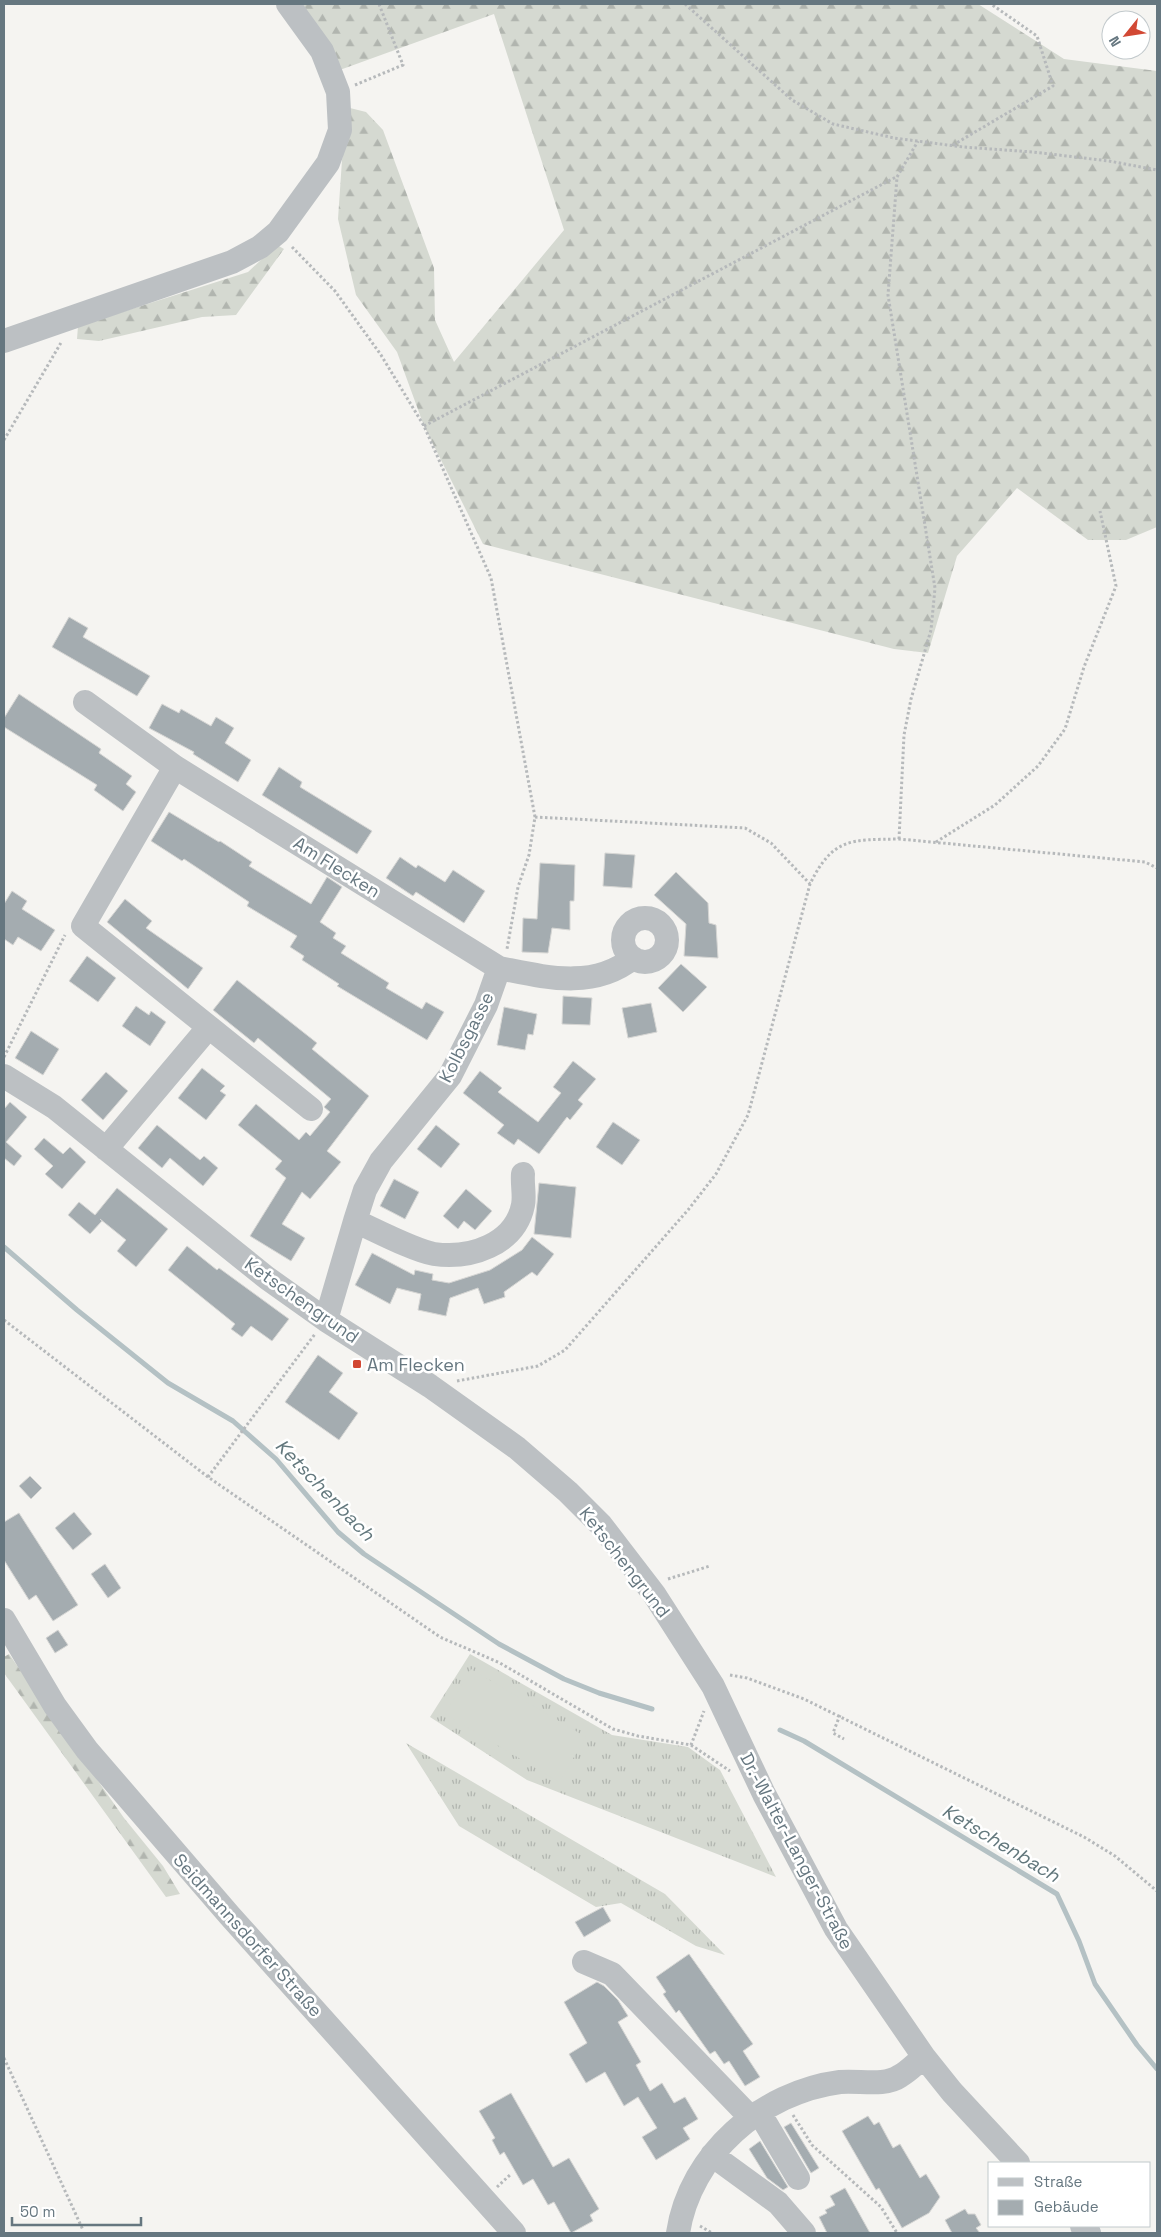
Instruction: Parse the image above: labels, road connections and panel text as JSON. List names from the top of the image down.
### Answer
{
  "streets": {
    "street": [
      "Am Flecken",
      "Kolbsgasse",
      "Ketschengrund",
      "Dr.-Walter-Langer-Straße",
      "Seidmannsdorfer Straße"
    ]
  },
  "crossings": [
    ["Am Flecken", "Kolbsgasse"],
    ["Kolbsgasse", "Ketschengrund"],
    ["Ketschengrund", "Dr.-Walter-Langer-Straße"]
  ],
  "water": ["Ketschenbach"],
  "places": {
    "transit": ["Am Flecken"]
  },
  "legend": ["Straße", "Gebäude"],
  "scale_bar": "50 m",
  "north": "bottom left"
}
